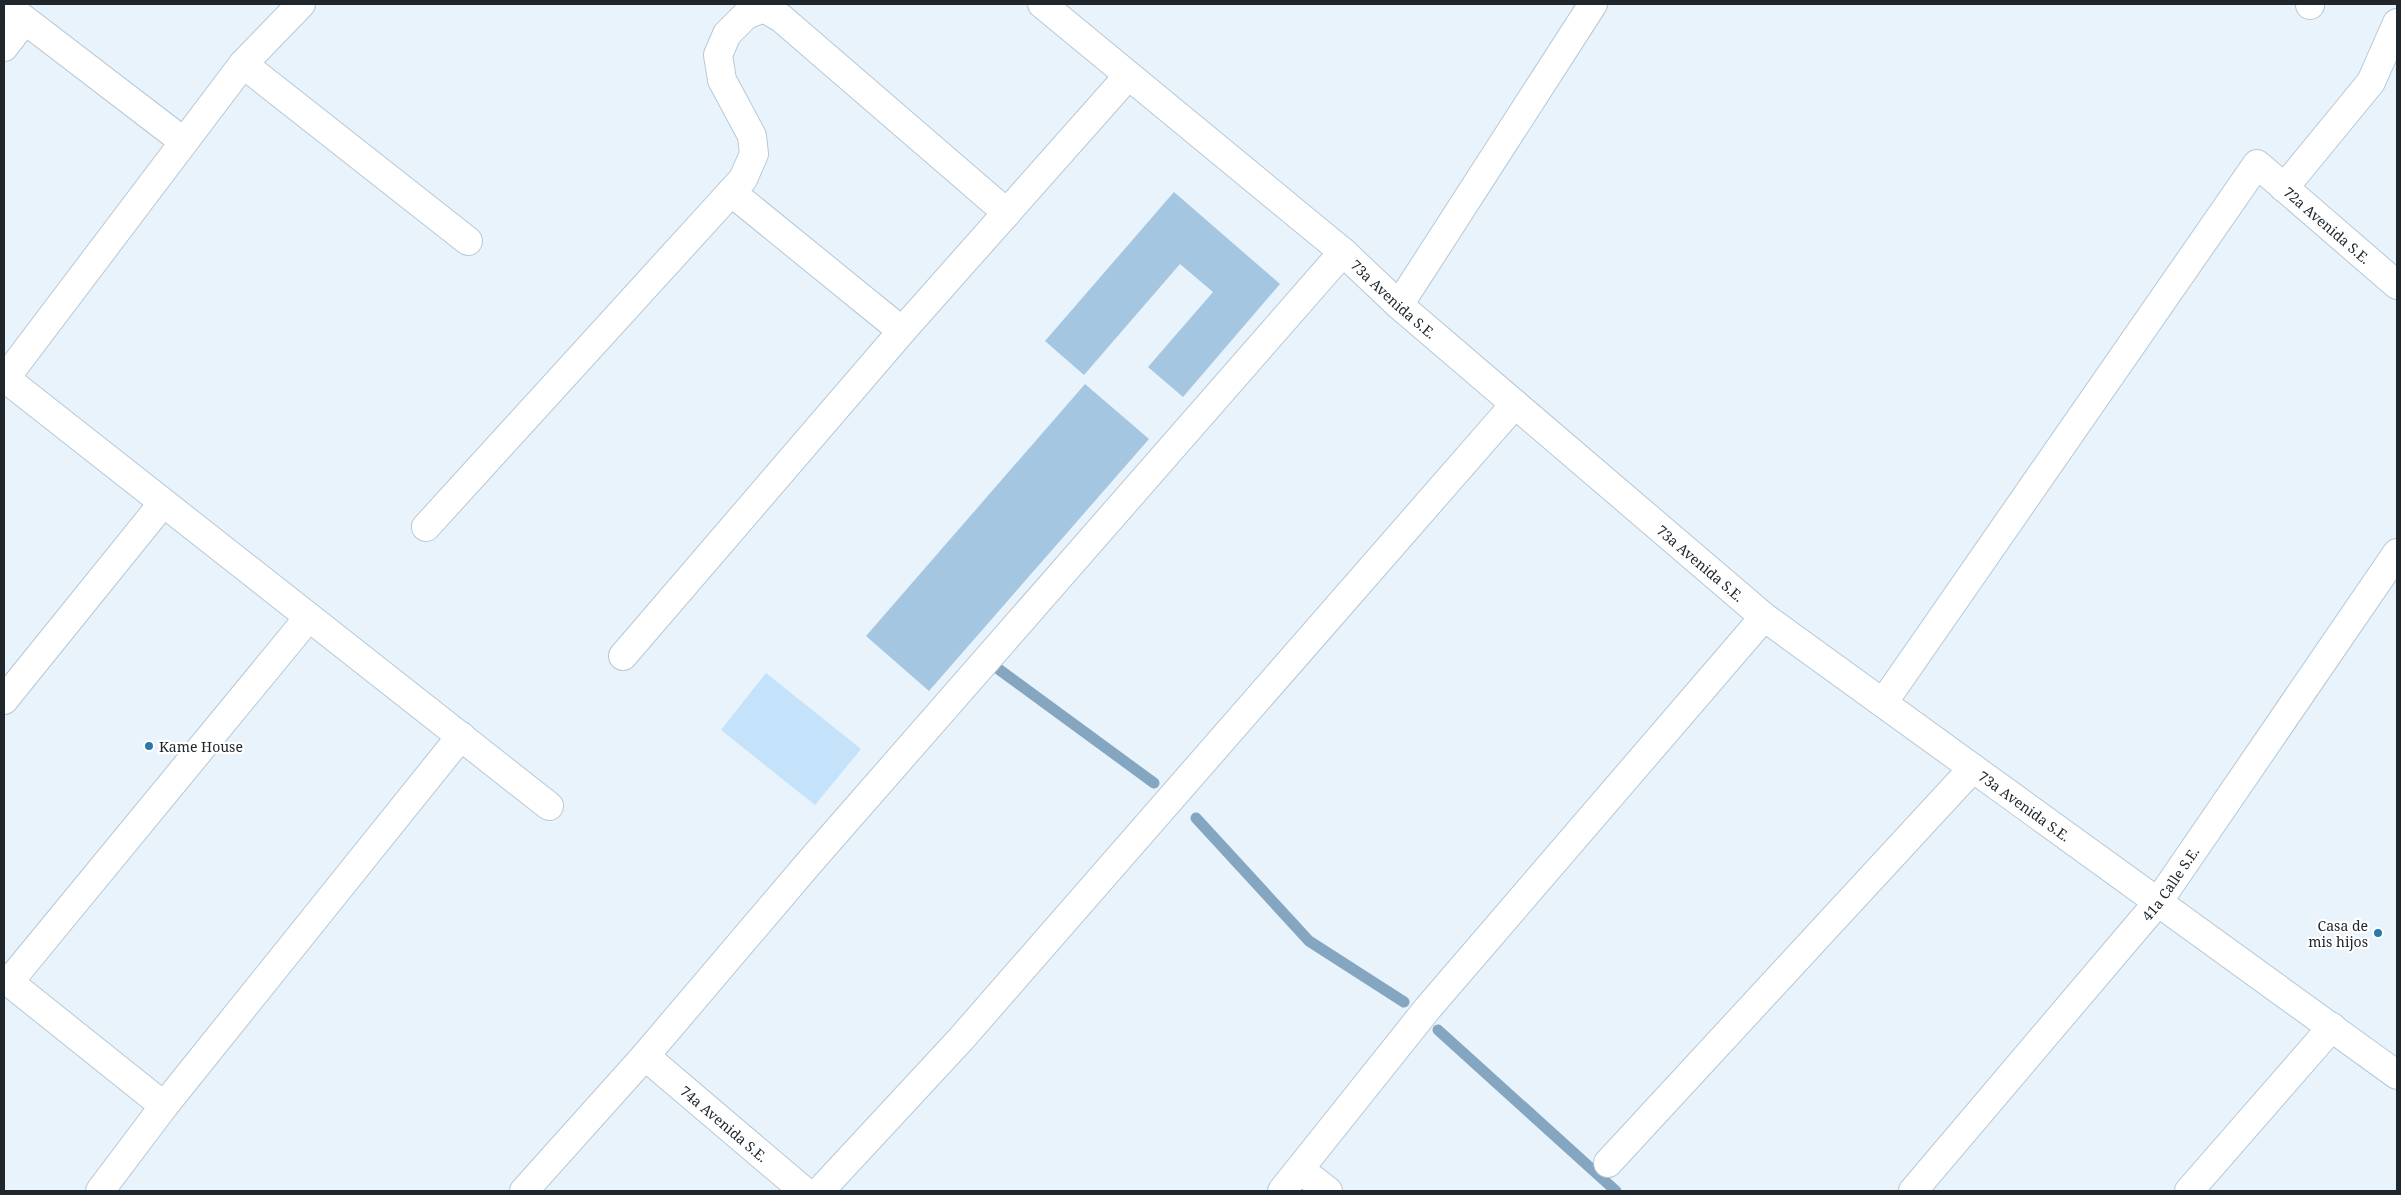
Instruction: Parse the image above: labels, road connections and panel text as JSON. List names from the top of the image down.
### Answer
{
  "streets": {
    "street": [
      "72a Avenida S.E.",
      "73a Avenida S.E.",
      "41a Calle S.E.",
      "74a Avenida S.E."
    ]
  },
  "crossings": [
    ["72a Avenida S.E.", "73a Avenida S.E."],
    ["73a Avenida S.E.", "41a Calle S.E."]
  ],
  "places": ["Kame House", "Casa de mis hijos"]
}
